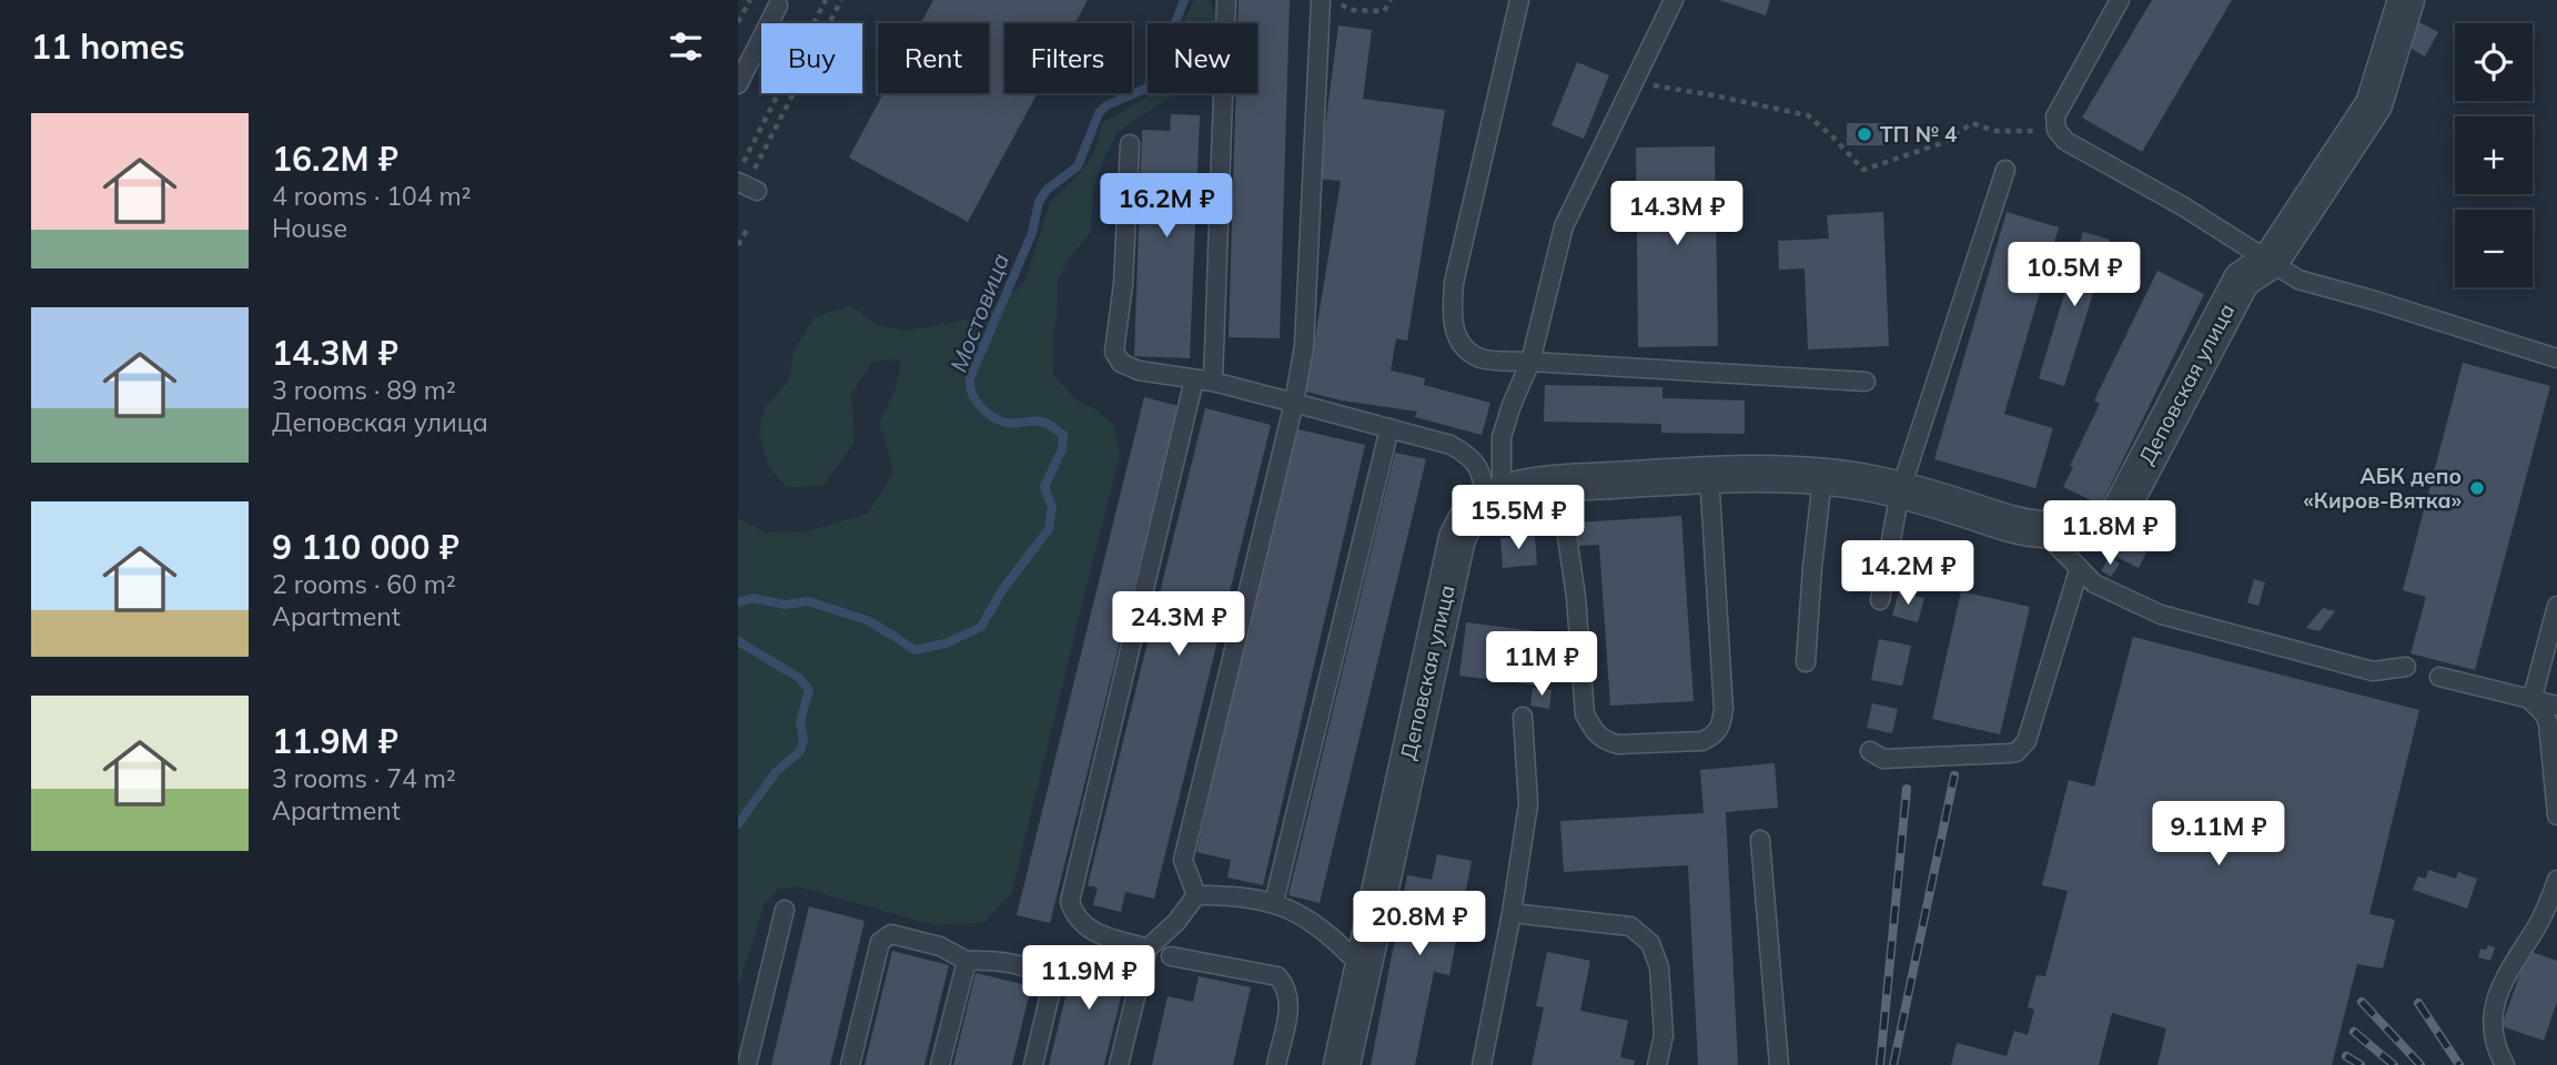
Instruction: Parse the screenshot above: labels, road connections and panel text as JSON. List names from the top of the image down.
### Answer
{
  "streets": {
    "street": ["Деповская улица"]
  },
  "water": ["Мостовица"],
  "places": ["ТП № 4", "АБК депо «Киров-Вятка»"],
  "page": {
    "heading": "11 homes",
    "map_buttons": ["+", "−"],
    "chip": [
      "Buy",
      "Rent",
      "Filters",
      "New"
    ],
    "list": [
      {
        "name": "16.2M ₽",
        "note": "4 rooms · 104 m² · House"
      },
      {
        "name": "14.3M ₽",
        "note": "3 rooms · 89 m² · Деповская улица"
      },
      {
        "name": "9 110 000 ₽",
        "note": "2 rooms · 60 m² · Apartment"
      },
      {
        "name": "11.9M ₽",
        "note": "3 rooms · 74 m² · Apartment"
      }
    ],
    "price": [
      "16.2M ₽",
      "14.3M ₽",
      "10.5M ₽",
      "15.5M ₽",
      "11.8M ₽",
      "14.2M ₽",
      "24.3M ₽",
      "11M ₽",
      "9.11M ₽",
      "20.8M ₽",
      "11.9M ₽"
    ]
  }
}
